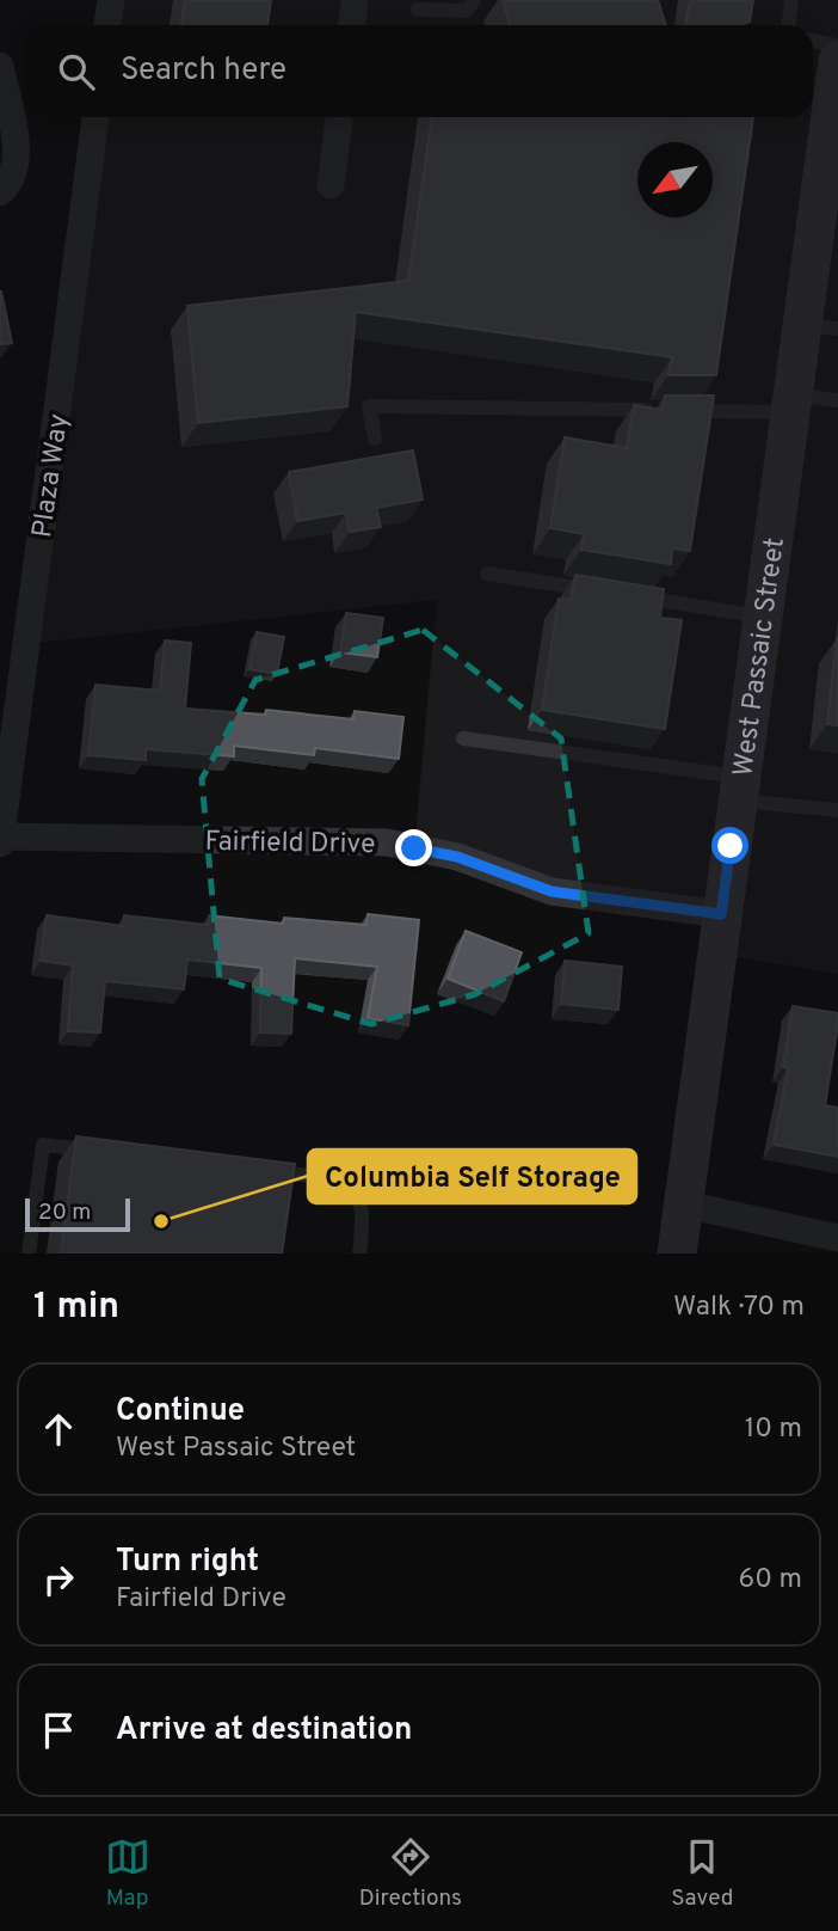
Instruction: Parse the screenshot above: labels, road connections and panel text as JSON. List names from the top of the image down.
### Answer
{
  "streets": {
    "main road": ["West Passaic Street"],
    "street": ["Plaza Way", "Fairfield Drive"]
  },
  "crossings": [
    ["Plaza Way", "Fairfield Drive"],
    ["West Passaic Street", "Fairfield Drive"]
  ],
  "places": ["Columbia Self Storage"],
  "scale_bar": "20 m",
  "north": "bottom left",
  "page": {
    "search": "Search here",
    "scale": "20 m",
    "heading": ["1 min", "Walk · 70 m"],
    "list": [
      ["Continue", "West Passaic Street", "10 m"],
      ["Turn right", "Fairfield Drive", "60 m"],
      "Arrive at destination"
    ],
    "nav": ["Map", "Directions", "Saved"]
  }
}
